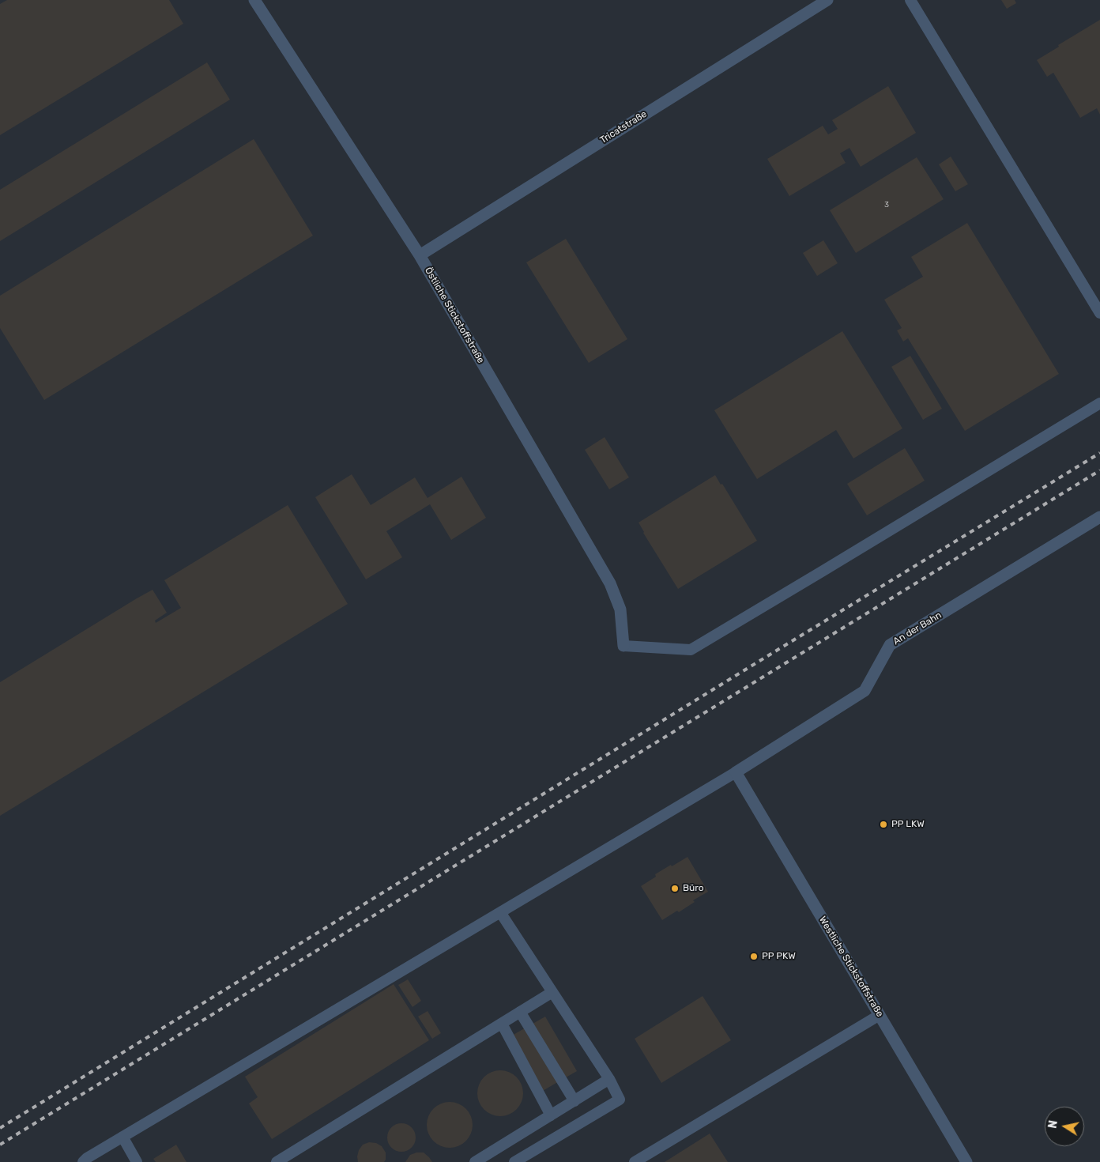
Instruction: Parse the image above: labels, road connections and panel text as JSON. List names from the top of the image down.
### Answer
{
  "streets": {
    "street": [
      "Tricatstraße",
      "Östliche Stickstoffstraße",
      "An der Bahn",
      "Westliche Stickstoffstraße"
    ]
  },
  "crossings": [
    ["Tricatstraße", "Östliche Stickstoffstraße"],
    ["An der Bahn", "Westliche Stickstoffstraße"]
  ],
  "places": ["PP LKW", "Büro", "PP PKW"],
  "house_numbers": ["3"],
  "north": "left"
}
